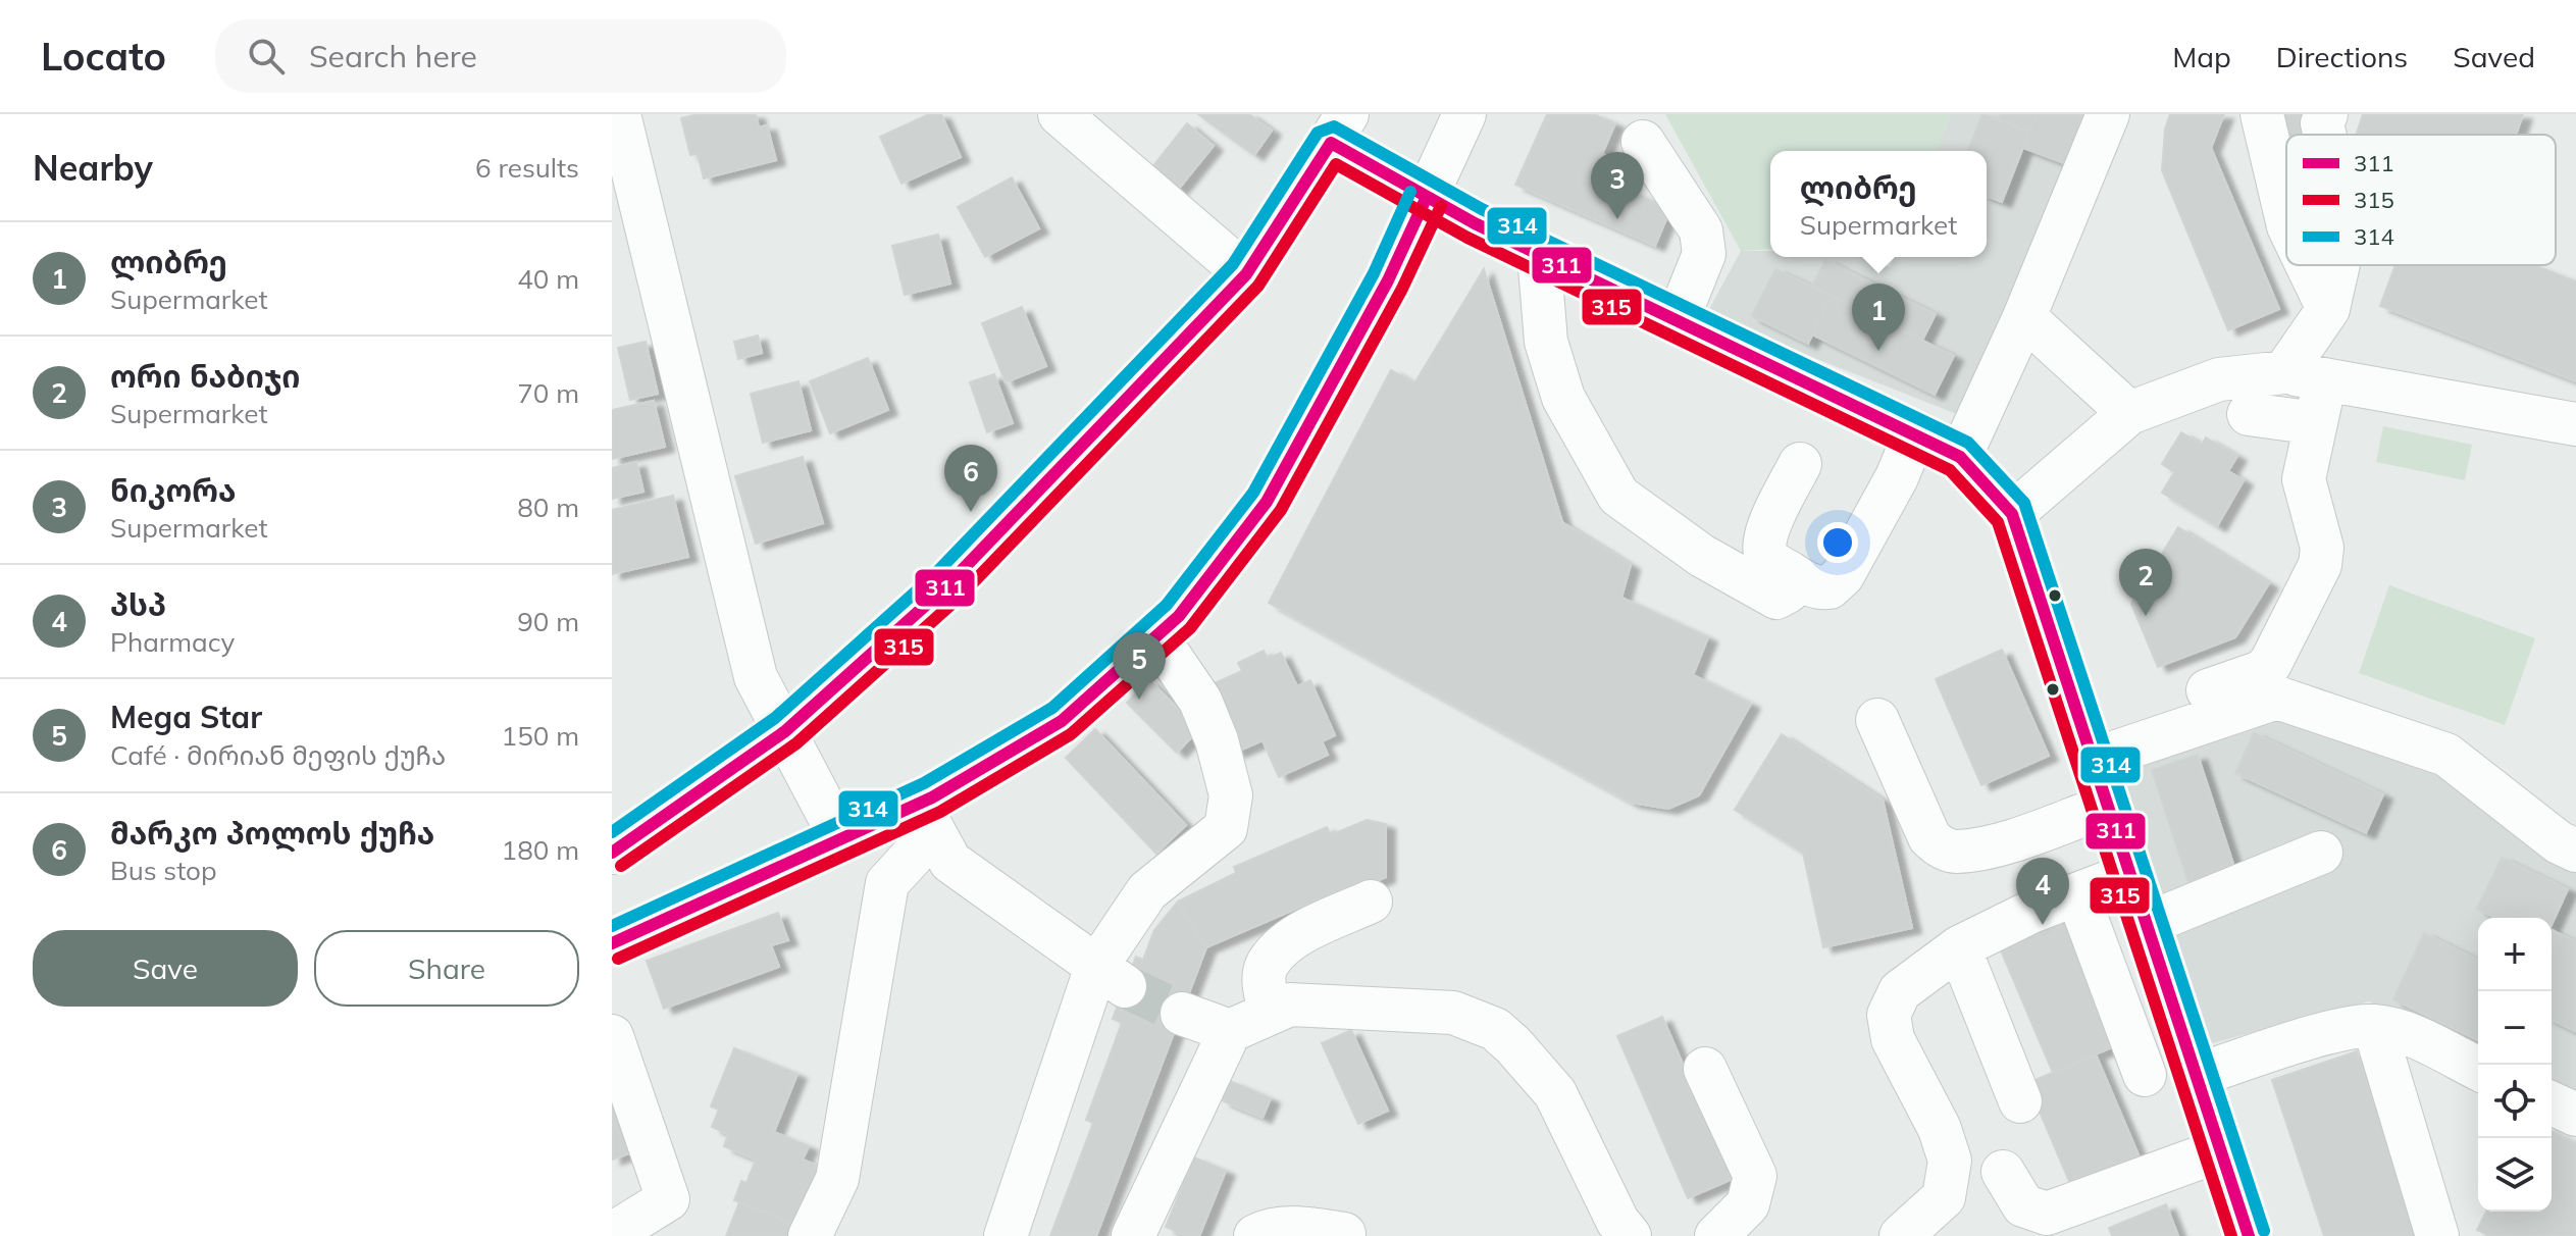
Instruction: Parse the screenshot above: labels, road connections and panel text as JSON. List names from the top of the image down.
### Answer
{
  "lines": ["transit line 314", "transit line 311", "transit line 315"],
  "legend": ["311", "315", "314"],
  "page": {
    "header": "Locato",
    "search": "Search here",
    "nav": ["Map", "Directions", "Saved"],
    "heading": ["Nearby", "6 results"],
    "popup": ["ლიბრე", "Supermarket"],
    "pins": [
      "3",
      "1",
      "6",
      "2",
      "5",
      "4"
    ],
    "list": [
      {
        "mark": "1",
        "name": "ლიბრე",
        "note": "Supermarket",
        "value": "40 m"
      },
      {
        "mark": "2",
        "name": "ორი ნაბიჯი",
        "note": "Supermarket",
        "value": "70 m"
      },
      {
        "mark": "3",
        "name": "ნიკორა",
        "note": "Supermarket",
        "value": "80 m"
      },
      {
        "mark": "4",
        "name": "პსპ",
        "note": "Pharmacy",
        "value": "90 m"
      },
      {
        "mark": "5",
        "name": "Mega Star",
        "note": "Café · მირიან მეფის ქუჩა",
        "value": "150 m"
      },
      {
        "mark": "6",
        "name": "მარკო პოლოს ქუჩა",
        "note": "Bus stop",
        "value": "180 m"
      }
    ],
    "buttons": ["Save", "Share"],
    "map_buttons": ["+", "−"]
  }
}
